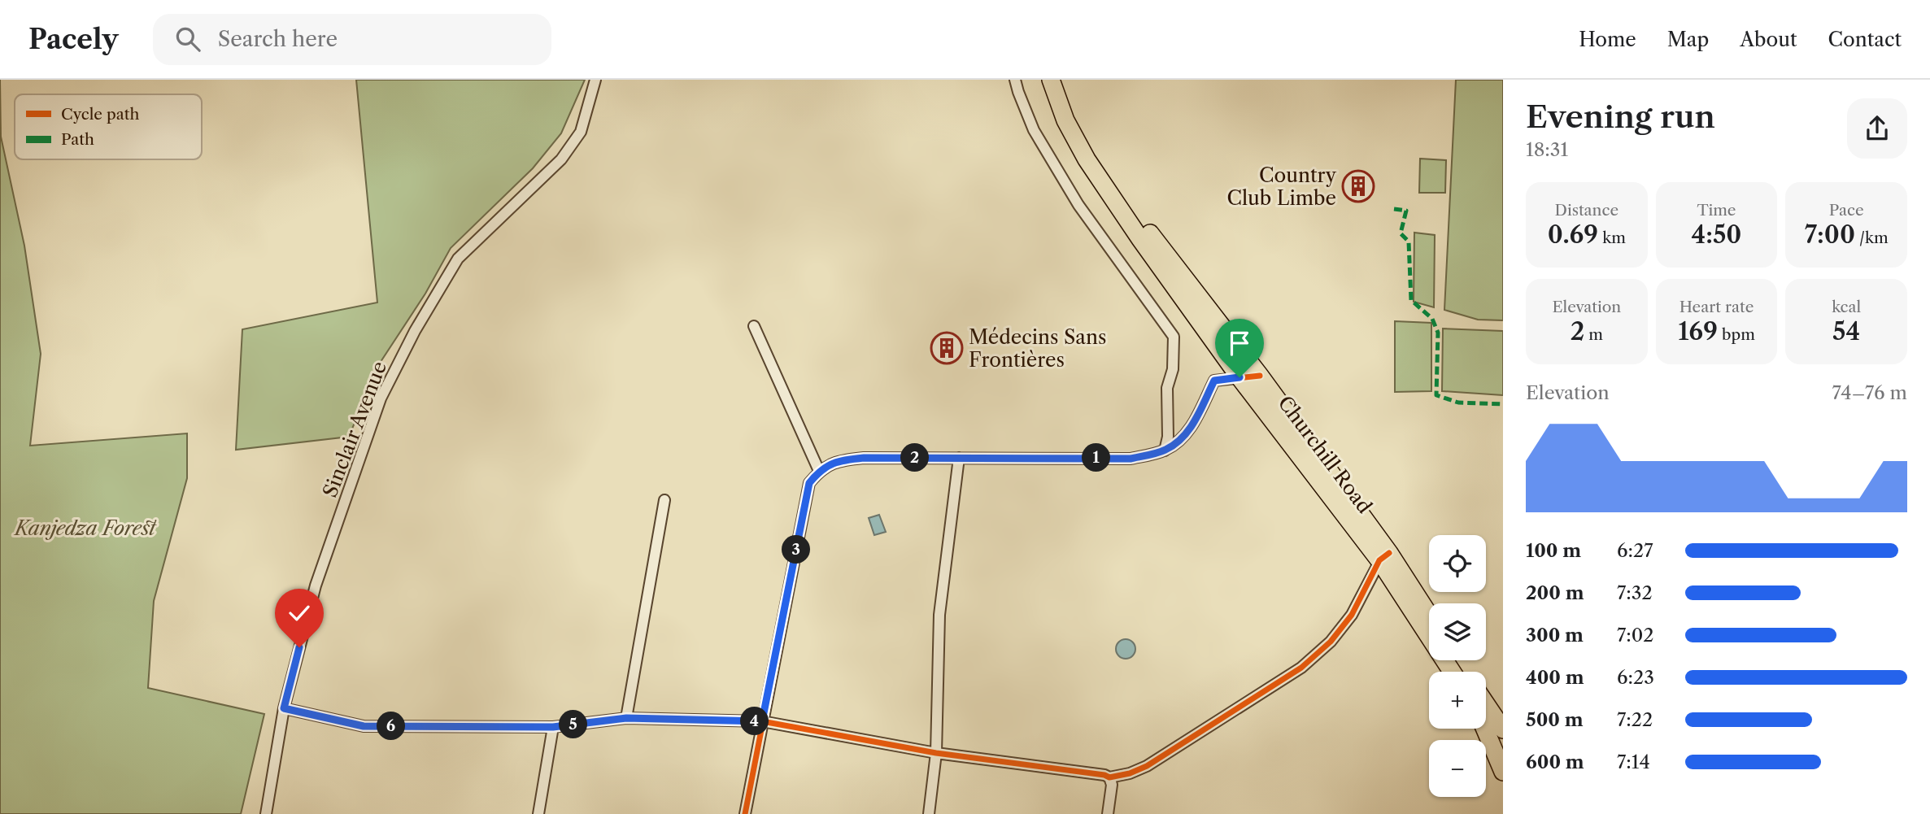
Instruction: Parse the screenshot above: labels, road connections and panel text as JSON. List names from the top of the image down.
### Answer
{
  "streets": {
    "highway": ["Churchill Road"],
    "street": ["Sinclair Avenue"]
  },
  "parks": ["Kanjedza Forest"],
  "places": {
    "building": ["Country Club Limbe", "Médecins Sans Frontières"]
  },
  "legend": ["Cycle path", "Path"],
  "page": {
    "header": "Pacely",
    "search": "Search here",
    "nav": [
      "Home",
      "Map",
      "About",
      "Contact"
    ],
    "heading": ["Evening run", "18:31"],
    "stats": [
      ["Distance", "0.69 km"],
      ["Time", "4:50"],
      ["Pace", "7:00 /km"],
      ["Elevation", "2 m"],
      ["Heart rate", "169 bpm"],
      ["kcal", "54"]
    ],
    "chart": ["Elevation", "74–76 m"],
    "pins": [
      "1",
      "2",
      "3",
      "4",
      "5",
      "6"
    ],
    "list": [
      {
        "name": "100 m",
        "note": "6:27"
      },
      {
        "name": "200 m",
        "note": "7:32"
      },
      {
        "name": "300 m",
        "note": "7:02"
      },
      {
        "name": "400 m",
        "note": "6:23"
      },
      {
        "name": "500 m",
        "note": "7:22"
      },
      {
        "name": "600 m",
        "note": "7:14"
      }
    ],
    "map_buttons": ["+", "−"]
  }
}
